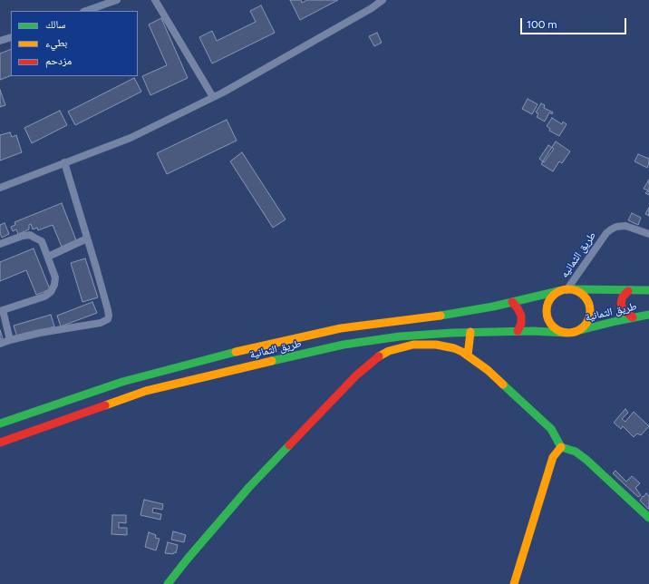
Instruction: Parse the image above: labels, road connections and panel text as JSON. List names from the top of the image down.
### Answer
{
  "streets": {
    "street": ["طريق الثمانيه", "طريق الثمانية"]
  },
  "crossings": [
    ["طريق الثمانيه", "طريق الثمانية"]
  ],
  "legend": ["سالك", "بطيء", "مزدحم"],
  "scale_bar": "100 m"
}
